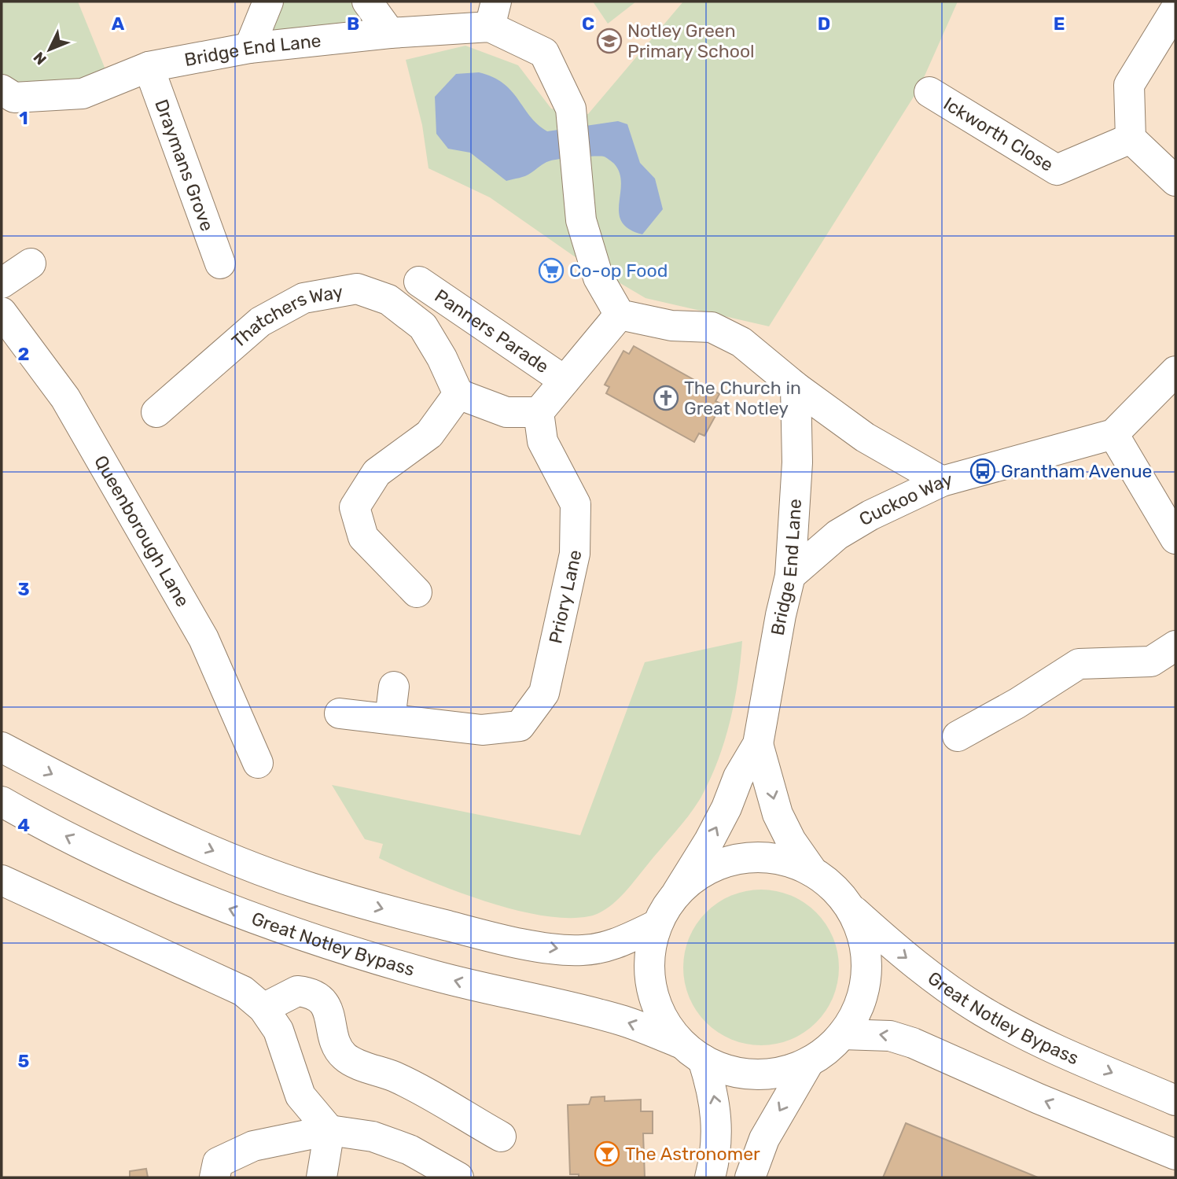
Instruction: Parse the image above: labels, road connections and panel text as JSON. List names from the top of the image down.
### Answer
{
  "streets": {
    "main road": [
      "Bridge End Lane",
      "Ickworth Close",
      "Draymans Grove",
      "Thatchers Way",
      "Panners Parade",
      "Cuckoo Way",
      "Queenborough Lane",
      "Priory Lane",
      "Great Notley Bypass"
    ]
  },
  "crossings": [
    ["Bridge End Lane", "Draymans Grove"],
    ["Bridge End Lane", "Cuckoo Way"]
  ],
  "places": {
    "school or university": ["Notley Green Primary School"],
    "supermarket": ["Co-op Food"],
    "church": ["The Church in Great Notley"],
    "bus stop": ["Grantham Avenue"],
    "bar": ["The Astronomer"]
  },
  "north": "bottom left",
  "grid": {
    "columns": [
      "A",
      "B",
      "C",
      "D",
      "E"
    ],
    "rows": [
      "1",
      "2",
      "3",
      "4",
      "5"
    ]
  }
}
